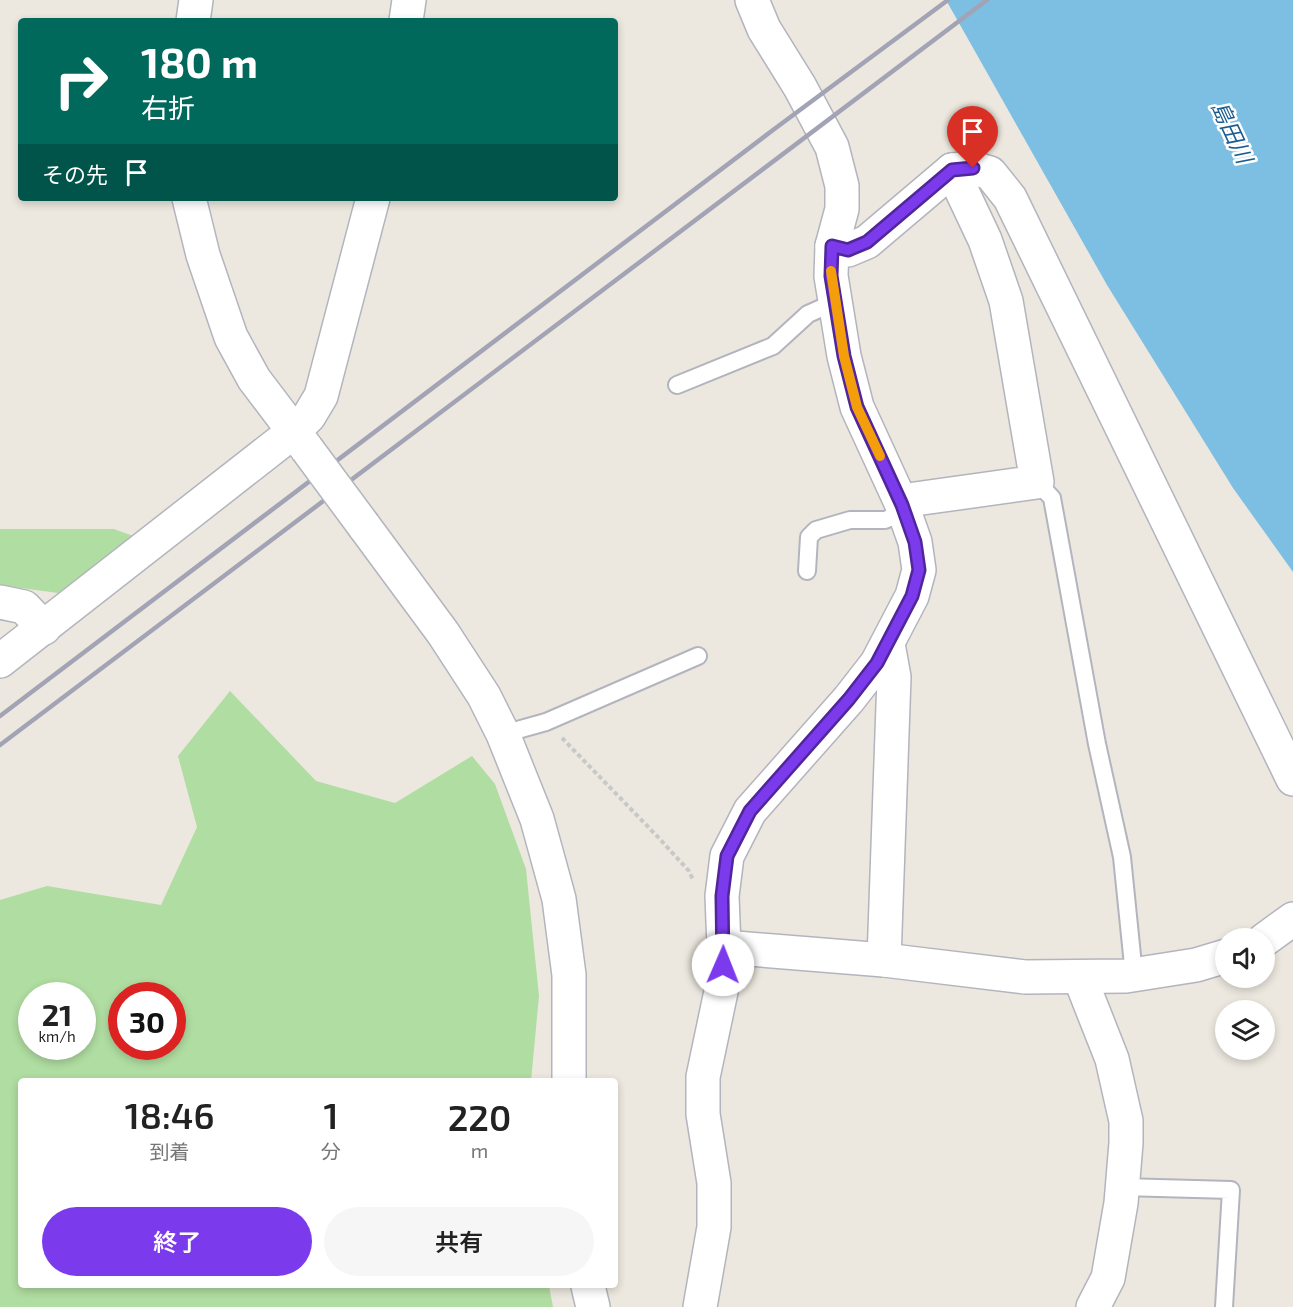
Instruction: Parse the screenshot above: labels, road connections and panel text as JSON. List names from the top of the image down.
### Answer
{
  "water": ["島田川"],
  "page": {
    "turn": ["180 m", "右折"],
    "then": "その先",
    "speed": "21 km/h",
    "limit": "30",
    "eta": [
      "18:46",
      "到着",
      "1",
      "分",
      "220",
      "m"
    ],
    "buttons": ["終了", "共有"]
  }
}
